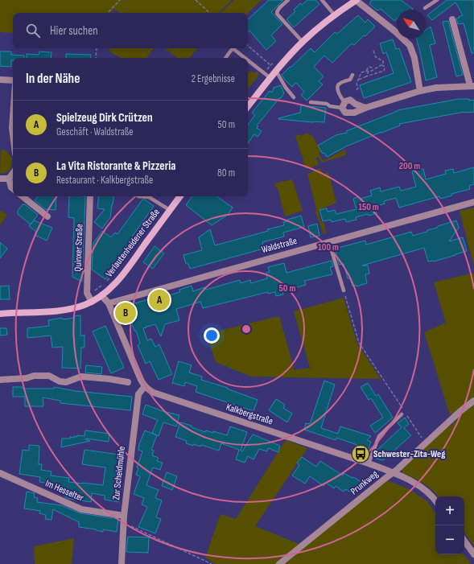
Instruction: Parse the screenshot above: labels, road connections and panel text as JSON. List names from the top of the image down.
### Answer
{
  "streets": {
    "main road": ["Verlautenheidener Straße"],
    "street": [
      "Waldstraße",
      "Quinxer Straße",
      "Kalkbergstraße",
      "Zur Scheidmühle",
      "Prunkweg",
      "Im Hesselter"
    ]
  },
  "crossings": [
    ["Kalkbergstraße", "Zur Scheidmühle"],
    ["Kalkbergstraße", "Prunkweg"],
    ["Zur Scheidmühle", "Im Hesselter"]
  ],
  "places": {
    "bus stop": ["Schwester-Zita-Weg"]
  },
  "north": "top left",
  "page": {
    "search": "Hier suchen",
    "heading": ["In der Nähe", "2 Ergebnisse"],
    "list": [
      {
        "mark": "A",
        "name": "Spielzeug Dirk Crützen",
        "note": "Geschäft · Waldstraße",
        "value": "50 m"
      },
      {
        "mark": "B",
        "name": "La Vita Ristorante & Pizzeria",
        "note": "Restaurant · Kalkbergstraße",
        "value": "80 m"
      }
    ],
    "pins": ["A", "B"],
    "map_buttons": ["+", "−"]
  },
  "rings": [
    "200 m",
    "150 m",
    "100 m",
    "50 m"
  ]
}
